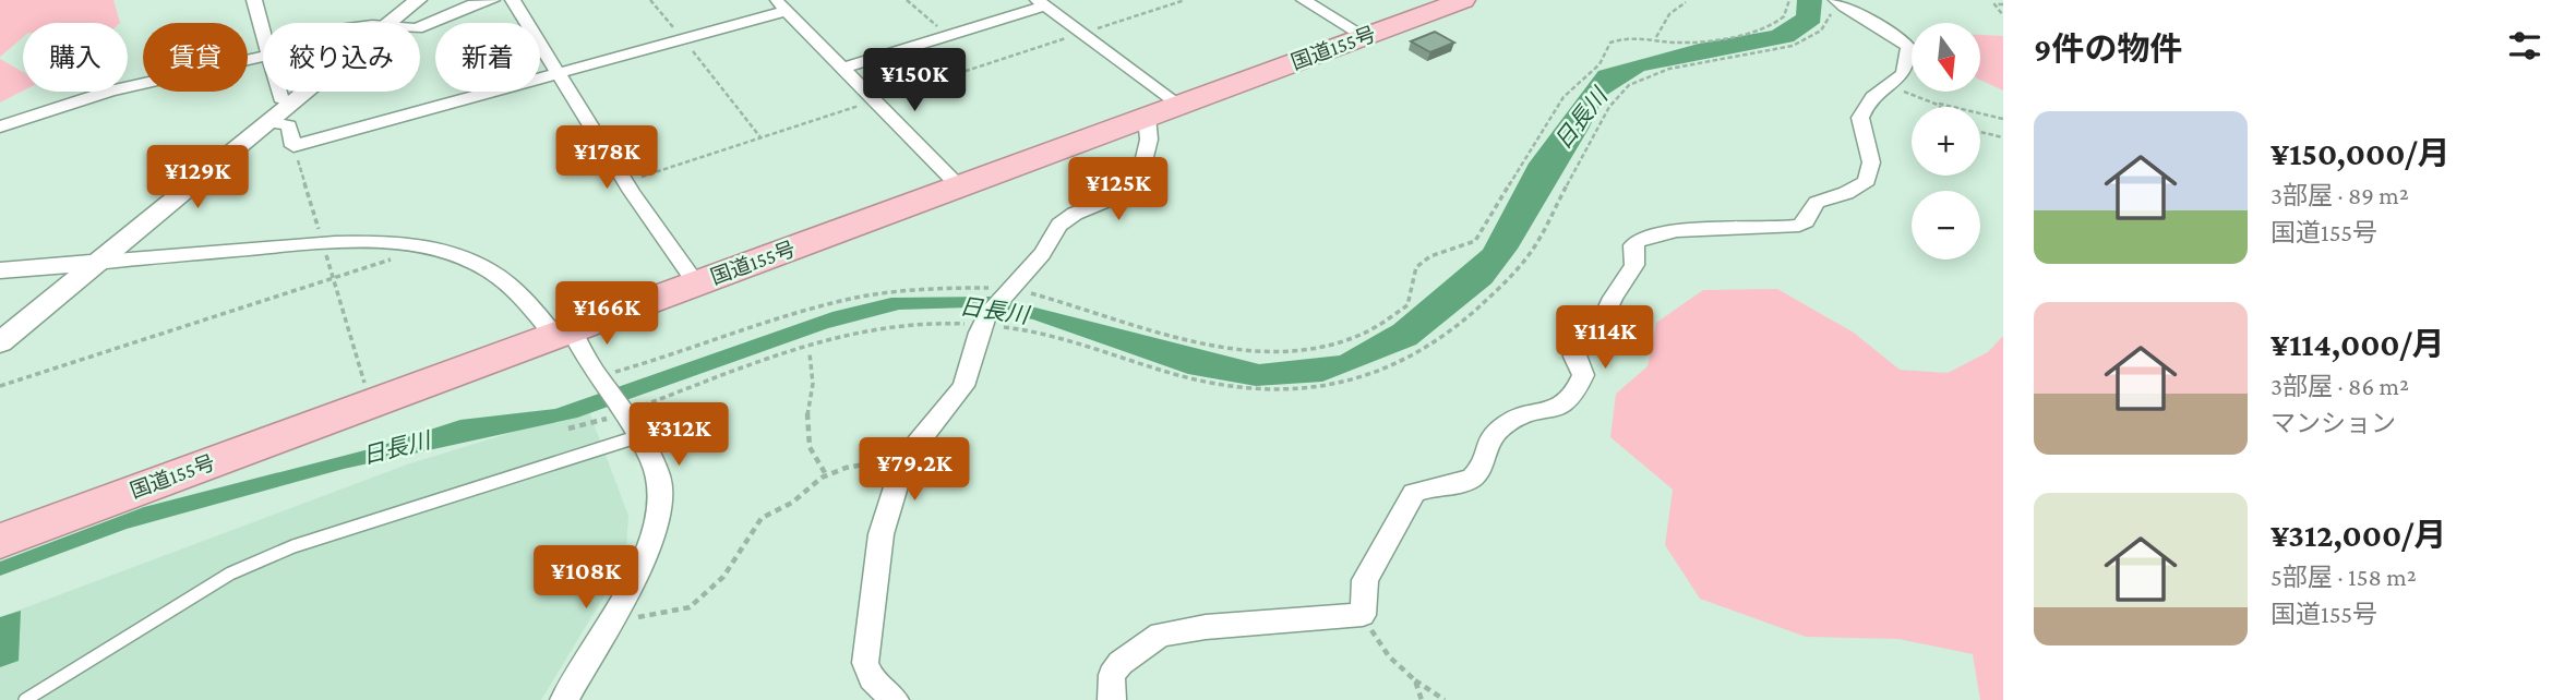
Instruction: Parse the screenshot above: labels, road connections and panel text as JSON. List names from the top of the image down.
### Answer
{
  "streets": {
    "highway": ["国道155号"]
  },
  "water": ["日長川"],
  "north": "bottom",
  "page": {
    "heading": "9件の物件",
    "map_buttons": ["+", "−"],
    "chip": [
      "購入",
      "賃貸",
      "絞り込み",
      "新着"
    ],
    "price": [
      "¥150K",
      "¥178K",
      "¥129K",
      "¥125K",
      "¥166K",
      "¥114K",
      "¥312K",
      "¥79.2K",
      "¥108K"
    ],
    "list": [
      {
        "name": "¥150,000/月",
        "note": "3部屋 · 89 m² · 国道155号"
      },
      {
        "name": "¥114,000/月",
        "note": "3部屋 · 86 m² · マンション"
      },
      {
        "name": "¥312,000/月",
        "note": "5部屋 · 158 m² · 国道155号"
      }
    ]
  }
}
